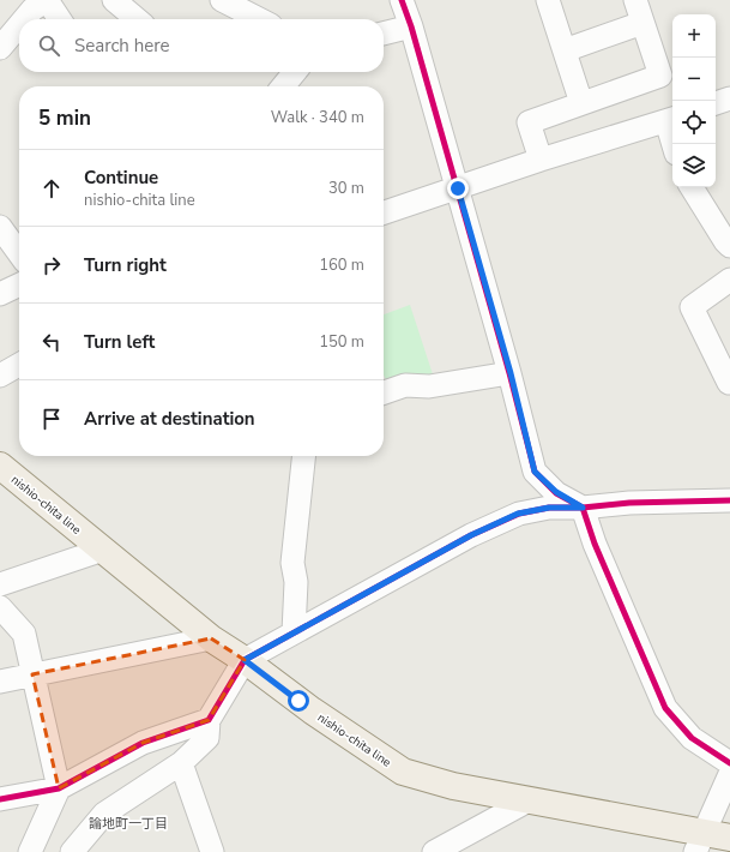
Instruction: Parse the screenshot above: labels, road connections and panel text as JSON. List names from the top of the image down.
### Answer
{
  "streets": {
    "main road": ["nishio-chita line"]
  },
  "districts": ["論地町一丁目"],
  "page": {
    "map_buttons": ["+", "−"],
    "search": "Search here",
    "heading": ["5 min", "Walk · 340 m"],
    "list": [
      ["Continue", "nishio-chita line", "30 m"],
      ["Turn right", "160 m"],
      ["Turn left", "150 m"],
      "Arrive at destination"
    ]
  }
}
